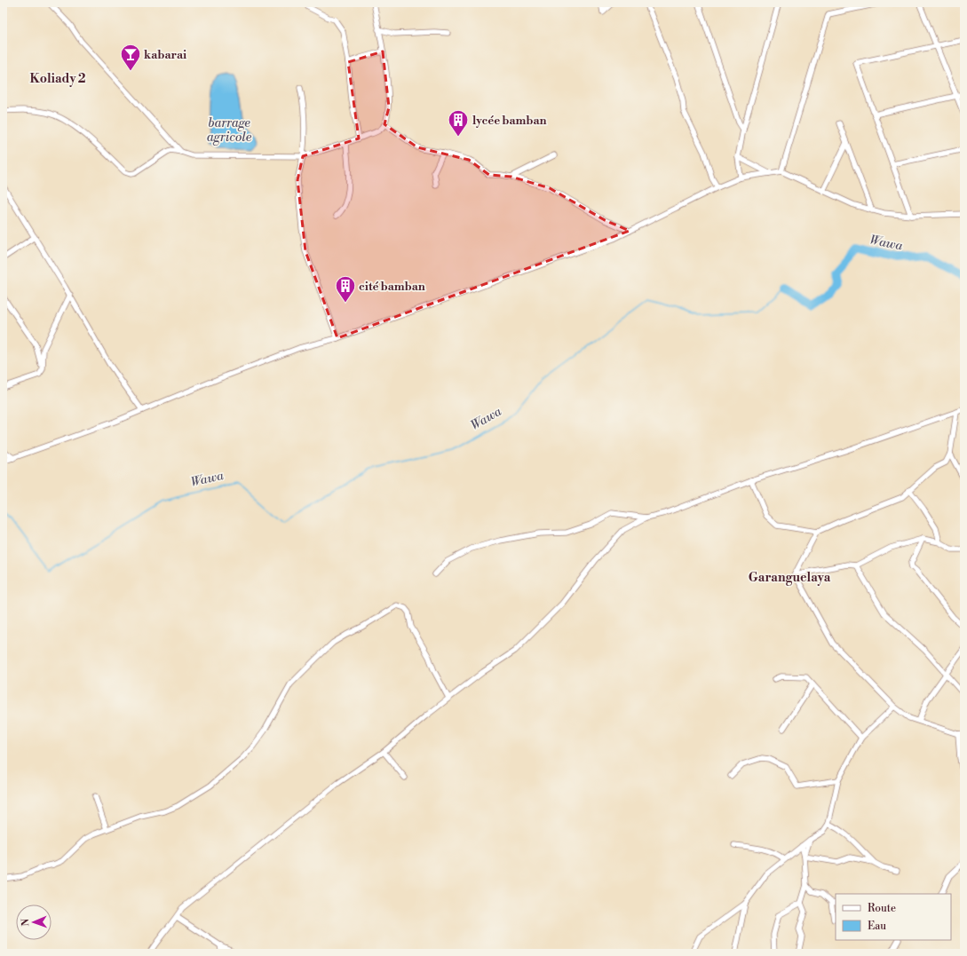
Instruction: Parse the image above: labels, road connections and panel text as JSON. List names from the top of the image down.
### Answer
{
  "districts": ["Koliady 2", "Garanguelaya"],
  "water": ["barrage agricole", "Wawa"],
  "places": {
    "bar": ["kabarai"],
    "building": ["lycée bamban", "cité bamban"]
  },
  "legend": ["Route", "Eau"],
  "north": "left"
}
